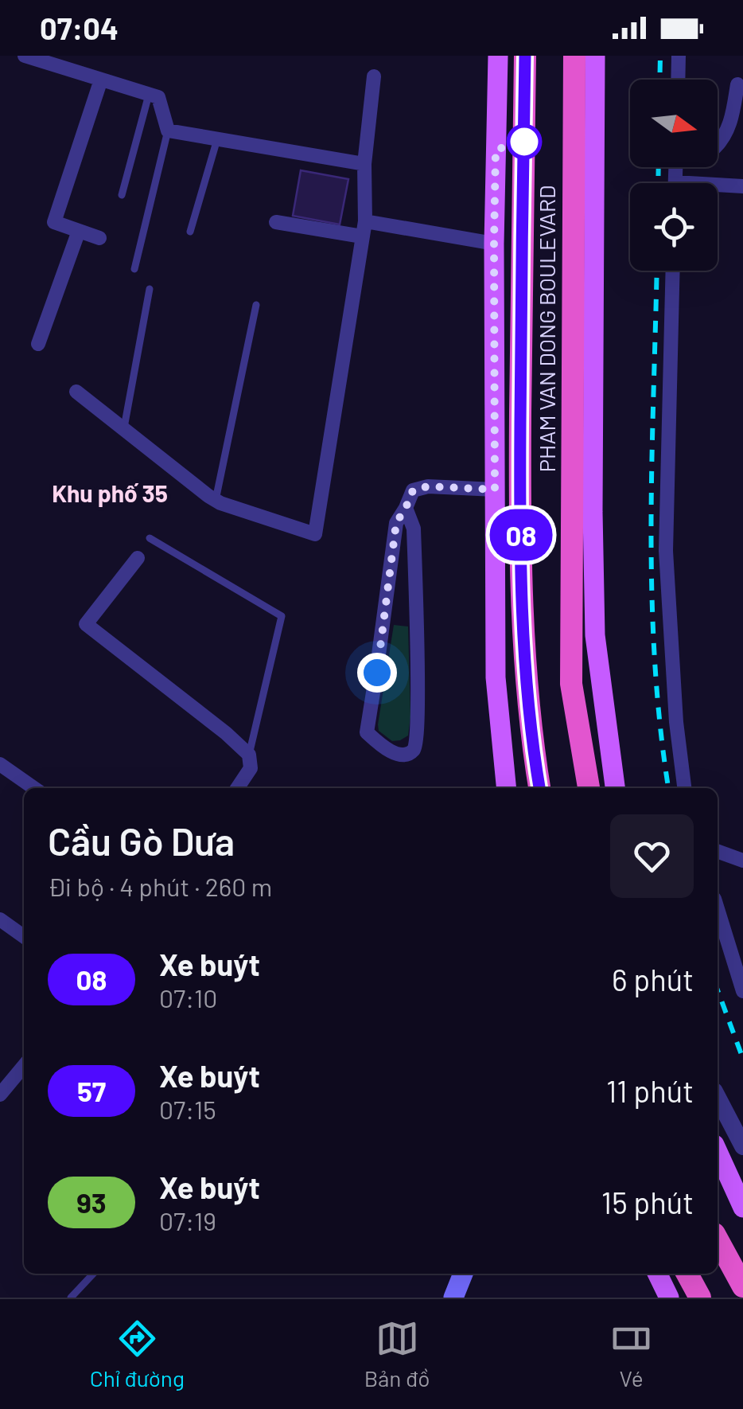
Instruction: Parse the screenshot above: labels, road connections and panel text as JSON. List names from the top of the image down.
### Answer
{
  "streets": {
    "highway": ["PHAM VAN DONG BOULEVARD"]
  },
  "districts": ["Khu phố 35"],
  "lines": ["bus line 08"],
  "north": "right",
  "page": {
    "status": "07:04",
    "on_map": "08",
    "heading": ["Cầu Gò Dưa", "Đi bộ · 4 phút · 260 m"],
    "list": [
      {
        "mark": "08",
        "name": "Xe buýt",
        "note": "07:10",
        "value": "6 phút"
      },
      {
        "mark": "57",
        "name": "Xe buýt",
        "note": "07:15",
        "value": "11 phút"
      },
      {
        "mark": "93",
        "name": "Xe buýt",
        "note": "07:19",
        "value": "15 phút"
      }
    ],
    "tabs": ["Chỉ đường", "Bản đồ", "Vé"]
  }
}
